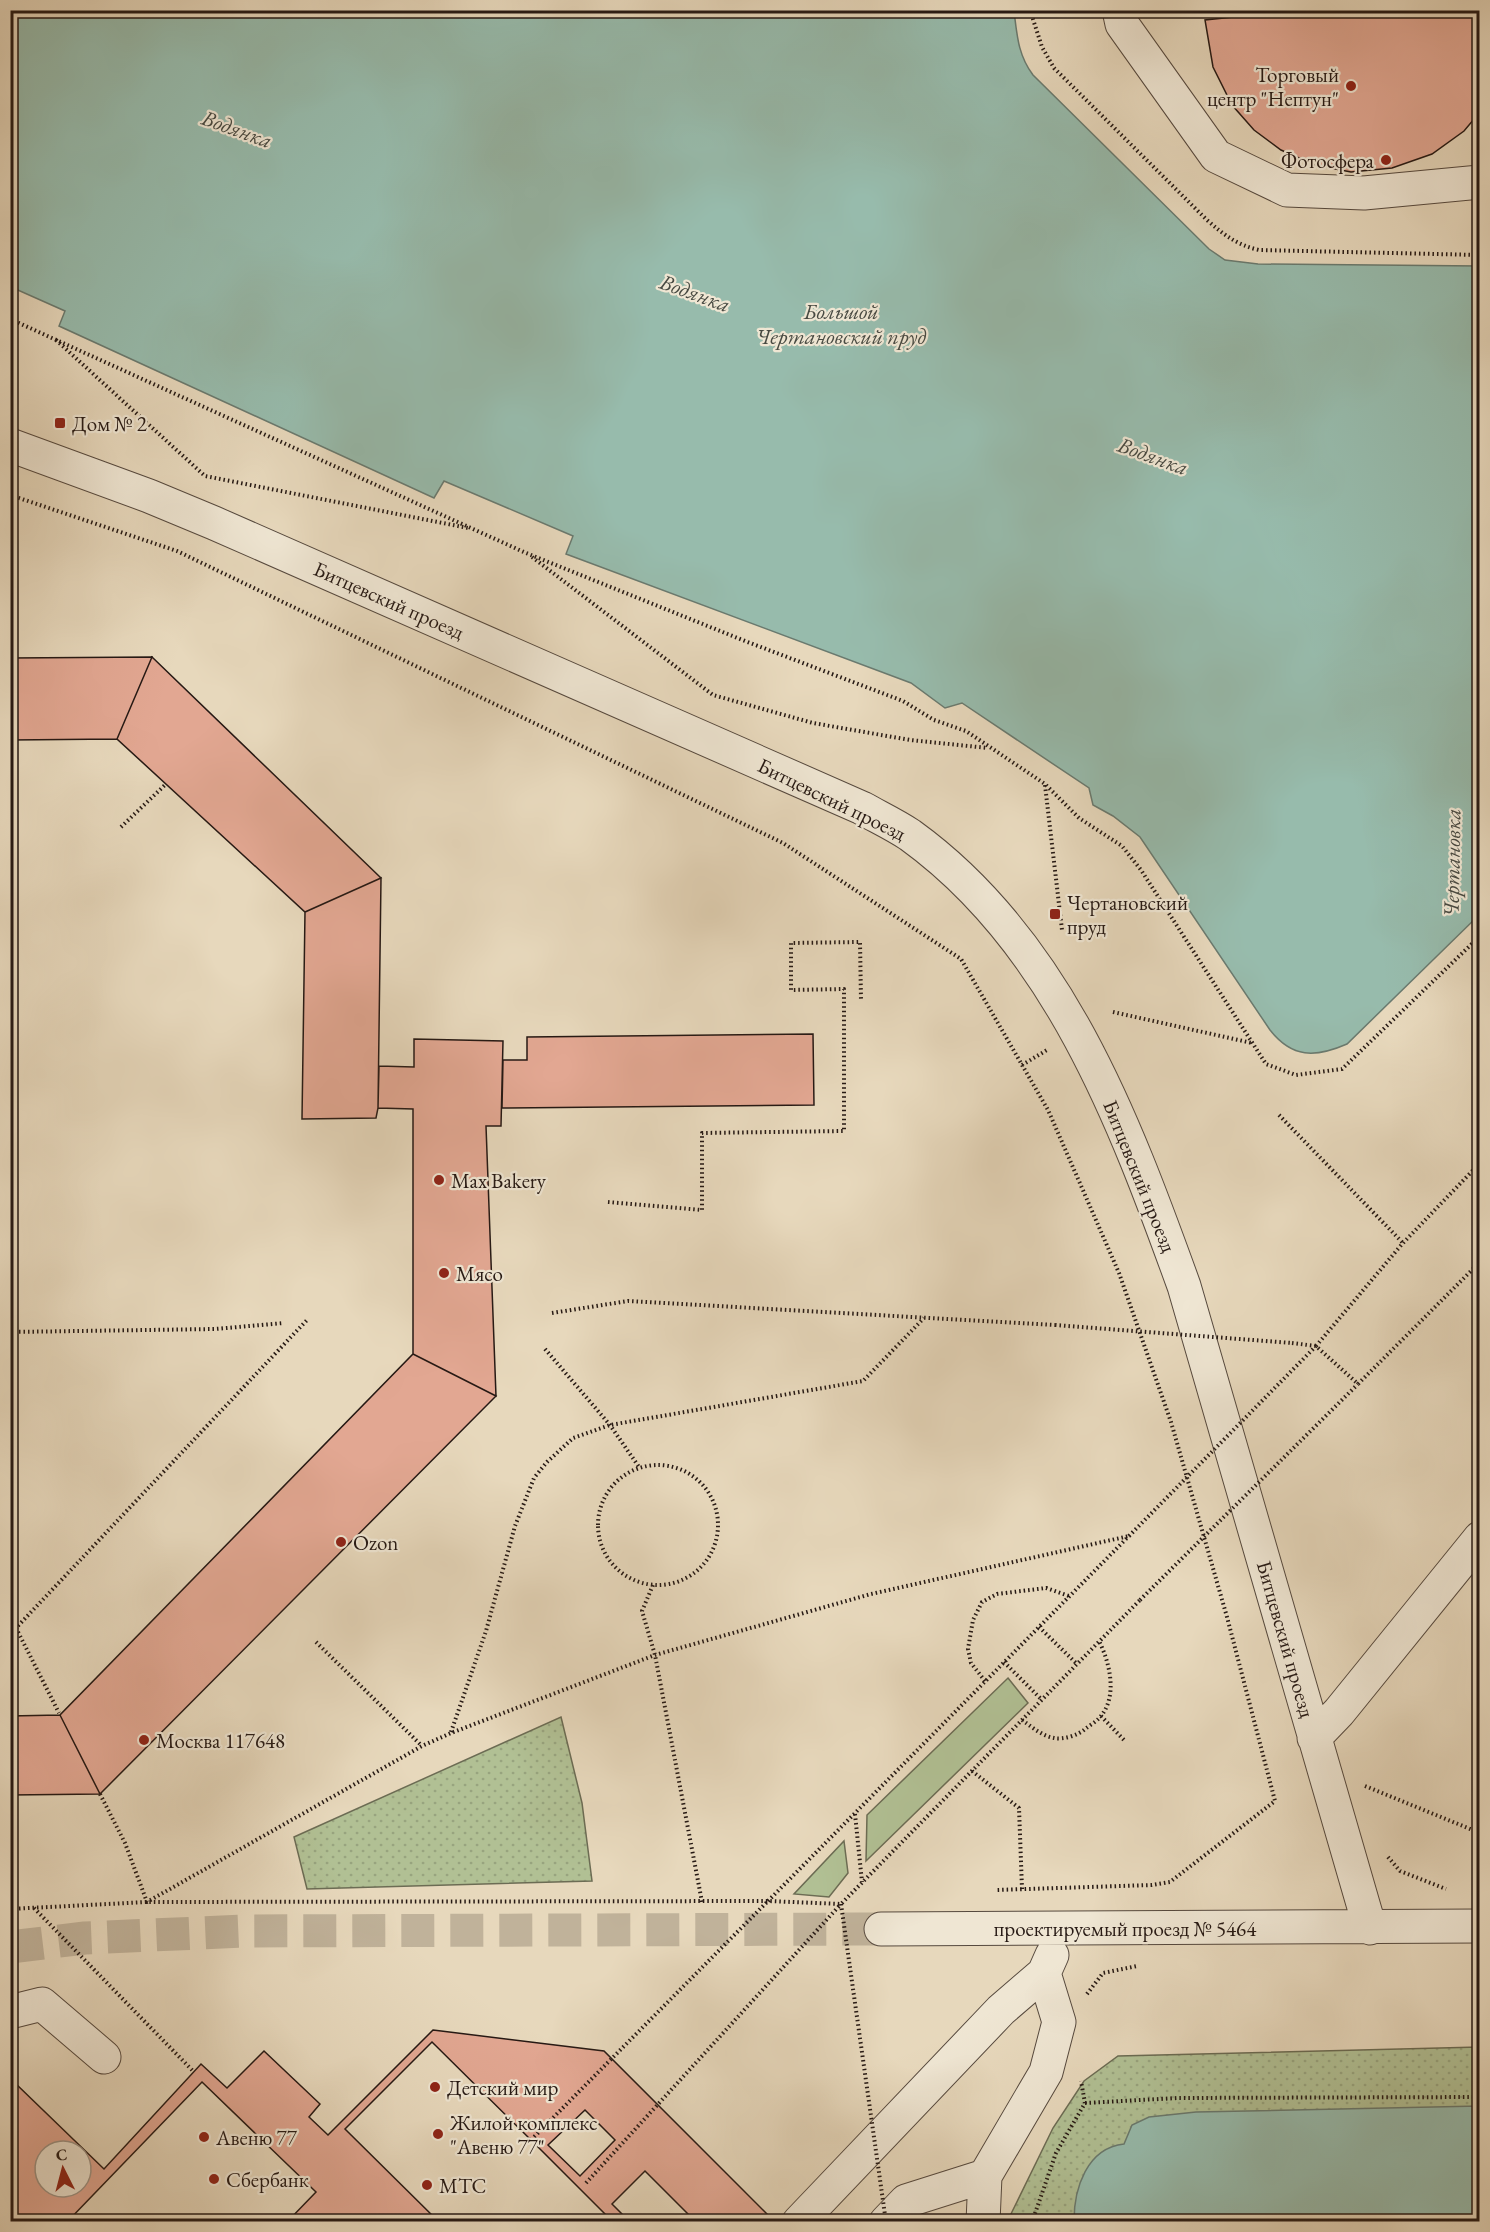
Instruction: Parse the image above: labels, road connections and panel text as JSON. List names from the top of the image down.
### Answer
{
  "streets": {
    "street": ["Битцевский проезд", "проектируемый проезд № 5464"]
  },
  "crossings": [
    ["Битцевский проезд", "проектируемый проезд № 5464"]
  ],
  "water": ["Водянка", "Большой Чертановский пруд", "Чертановка"],
  "places": {
    "other": [
      "Торговый центр \"Нептун\"",
      "Фотосфера",
      "Max Bakery",
      "Мясо",
      "Ozon",
      "Москва 117648",
      "Детский мир",
      "Жилой комплекс \"Авеню 77\"",
      "Авеню 77",
      "Сбербанк",
      "МТС"
    ],
    "transit": ["Дом № 2", "Чертановский пруд"]
  },
  "north": "top"
}
